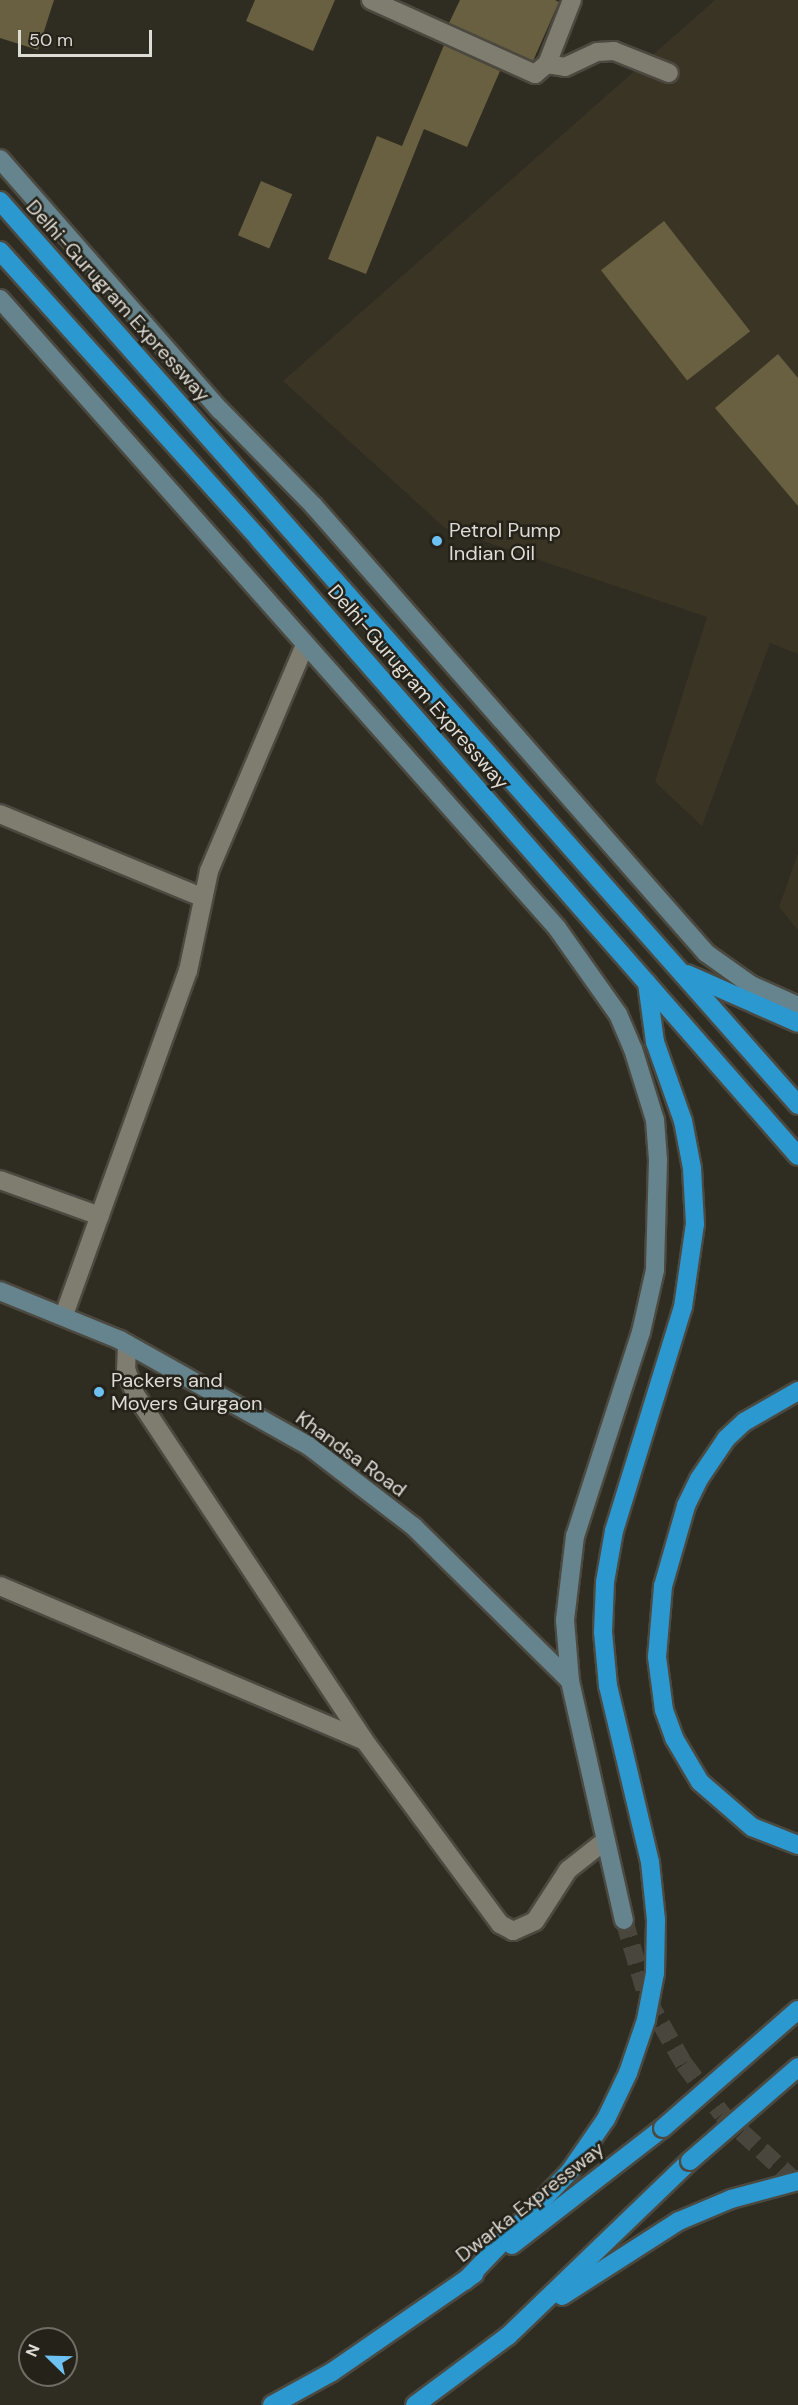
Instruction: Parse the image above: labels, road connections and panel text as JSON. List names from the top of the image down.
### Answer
{
  "streets": {
    "highway": ["Delhi-Gurugram Expressway", "Dwarka Expressway"],
    "main road": ["Khandsa Road"]
  },
  "places": ["Petrol Pump Indian Oil", "Packers and Movers Gurgaon"],
  "scale_bar": "50 m",
  "north": "top left"
}
